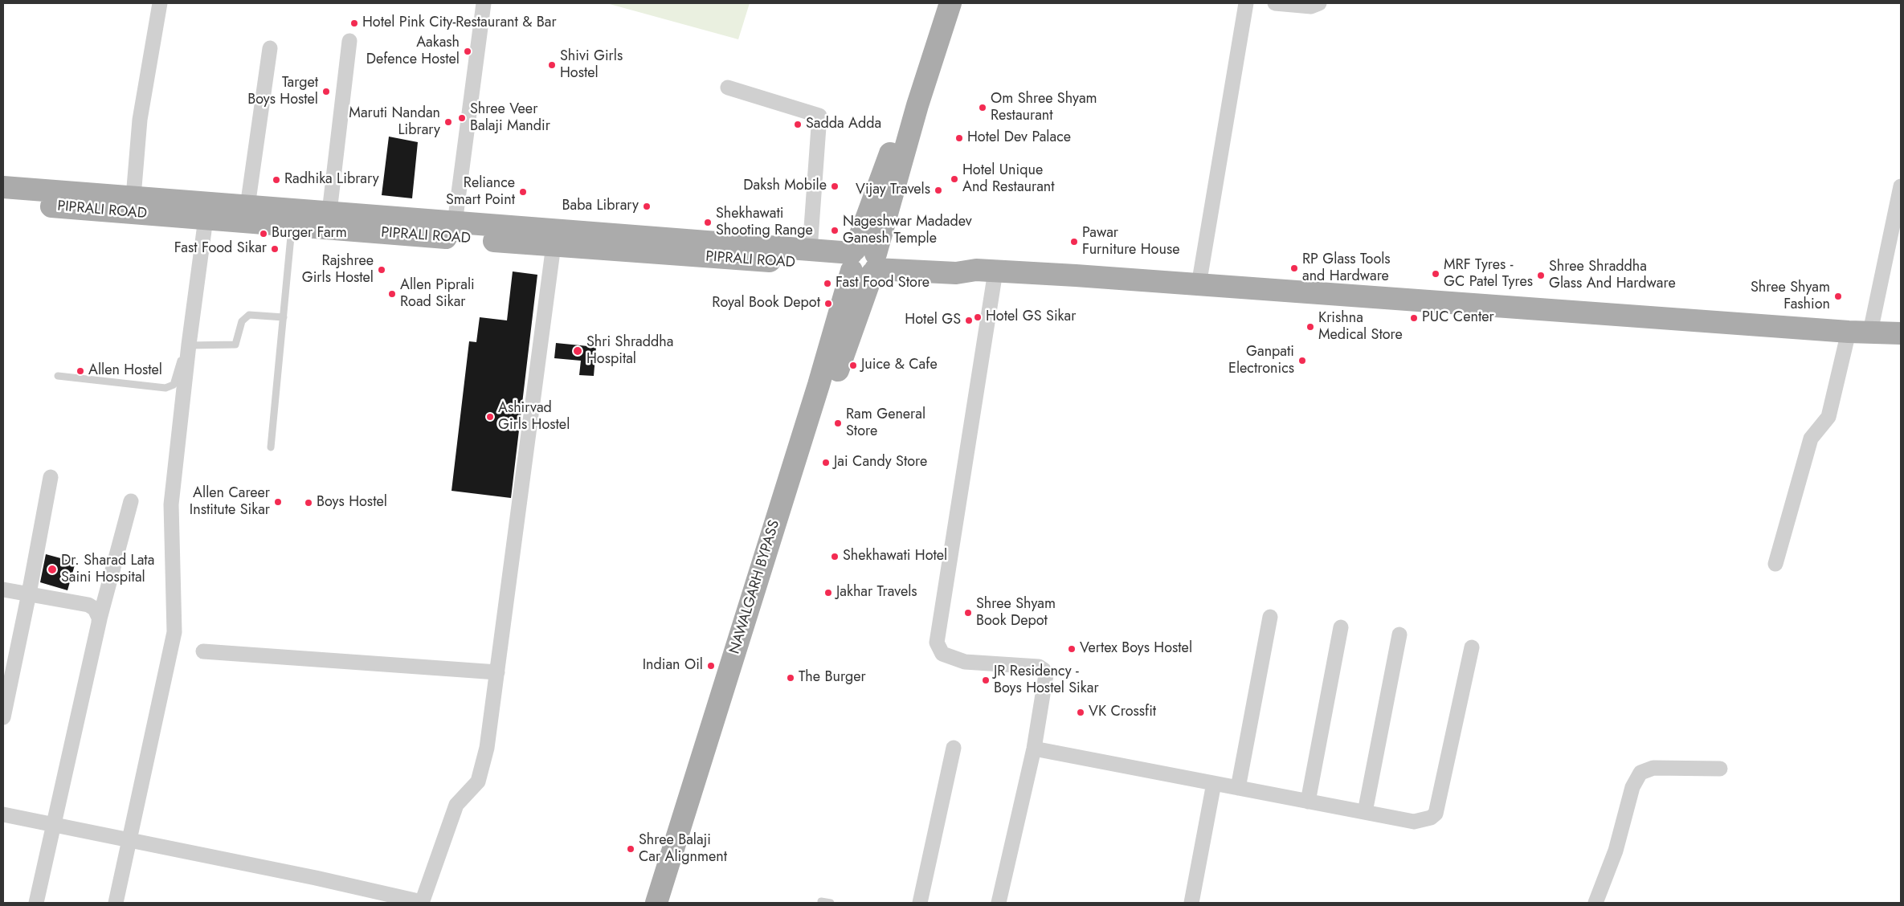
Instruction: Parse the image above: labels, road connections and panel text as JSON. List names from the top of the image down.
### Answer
{
  "streets": {
    "main road": ["PIPRALI ROAD", "NAWALGARH BYPASS"]
  },
  "crossings": [
    ["PIPRALI ROAD", "NAWALGARH BYPASS"]
  ],
  "places": [
    "Hotel Pink City-Restaurant & Bar",
    "Aakash Defence Hostel",
    "Shivi Girls Hostel",
    "Target Boys Hostel",
    "Om Shree Shyam Restaurant",
    "Shree Veer Balaji Mandir",
    "Maruti Nandan Library",
    "Sadda Adda",
    "Hotel Dev Palace",
    "Hotel Unique And Restaurant",
    "Radhika Library",
    "Daksh Mobile",
    "Vijay Travels",
    "Reliance Smart Point",
    "Baba Library",
    "Shekhawati Shooting Range",
    "Nageshwar Madadev Ganesh Temple",
    "Burger Farm",
    "Pawar Furniture House",
    "Fast Food Sikar",
    "RP Glass Tools and Hardware",
    "Rajshree Girls Hostel",
    "MRF Tyres - GC Patel Tyres",
    "Shree Shraddha Glass And Hardware",
    "Fast Food Store",
    "Allen Piprali Road Sikar",
    "Shree Shyam Fashion",
    "Royal Book Depot",
    "Hotel GS Sikar",
    "PUC Center",
    "Hotel GS",
    "Krishna Medical Store",
    "Shri Shraddha Hospital",
    "Ganpati Electronics",
    "Juice & Cafe",
    "Allen Hostel",
    "Ashirvad Girls Hostel",
    "Ram General Store",
    "Jai Candy Store",
    "Allen Career Institute Sikar",
    "Boys Hostel",
    "Shekhawati Hotel",
    "Dr. Sharad Lata Saini Hospital",
    "Jakhar Travels",
    "Shree Shyam Book Depot",
    "Vertex Boys Hostel",
    "Indian Oil",
    "The Burger",
    "JR Residency - Boys Hostel Sikar",
    "VK Crossfit",
    "Shree Balaji Car Alignment"
  ]
}
